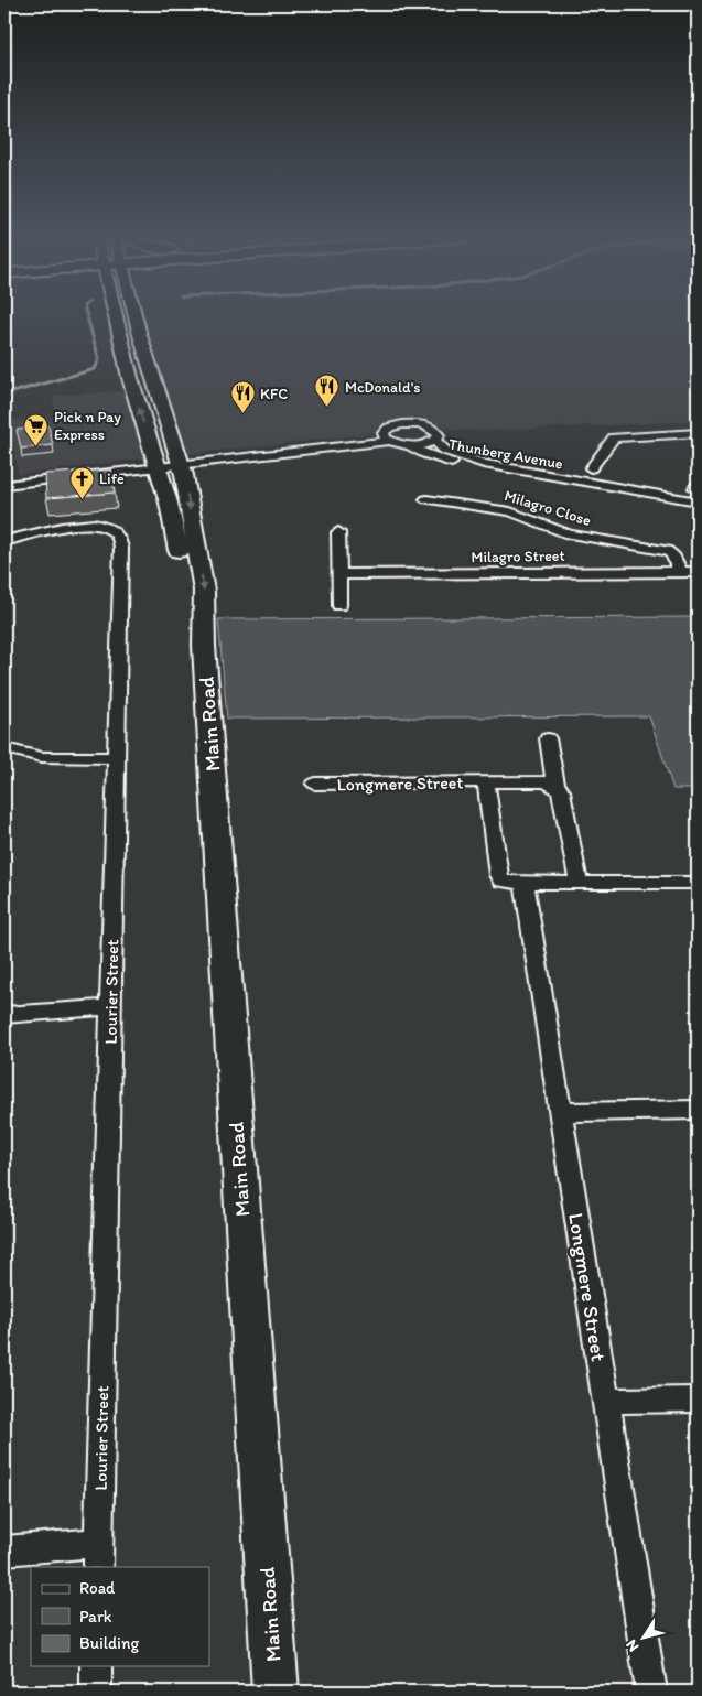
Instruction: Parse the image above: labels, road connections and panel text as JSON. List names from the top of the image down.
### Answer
{
  "streets": {
    "main road": ["Main Road"],
    "street": [
      "Thunberg Avenue",
      "Milagro Close",
      "Milagro Street",
      "Longmere Street",
      "Lourier Street"
    ]
  },
  "crossings": [
    ["Milagro Close", "Milagro Street"]
  ],
  "places": {
    "restaurant": ["McDonald's", "KFC"],
    "supermarket": ["Pick n Pay Express"],
    "church": ["Life"]
  },
  "legend": ["Road", "Park", "Building"],
  "north": "bottom left"
}
